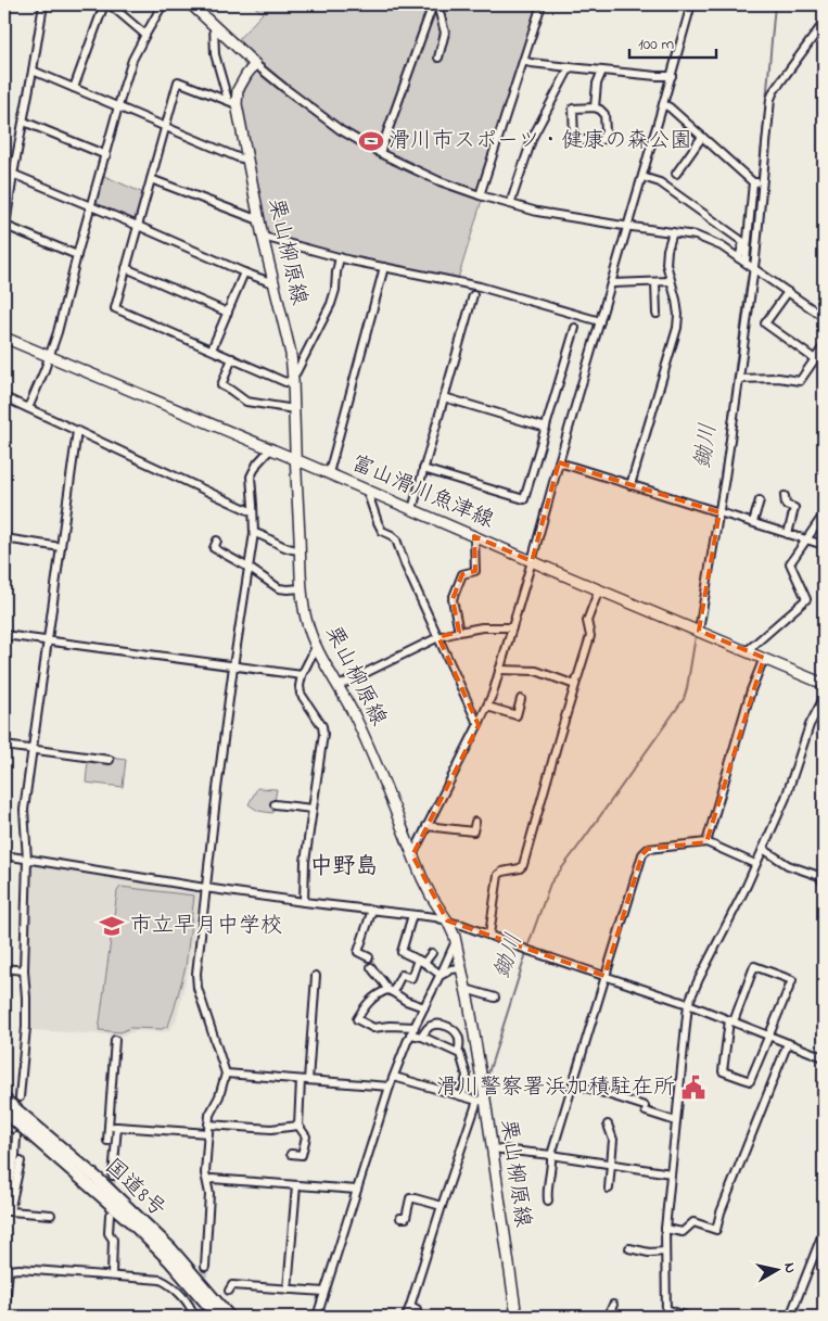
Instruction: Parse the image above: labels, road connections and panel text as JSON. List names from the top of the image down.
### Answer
{
  "streets": {
    "highway": ["国道8号"],
    "main road": ["栗山柳原線", "富山滑川魚津線"]
  },
  "crossings": [
    ["栗山柳原線", "富山滑川魚津線"]
  ],
  "districts": ["中野島"],
  "water": ["鋤川"],
  "places": {
    "sports": ["滑川市スポーツ・健康の森公園"],
    "school or university": ["市立早月中学校"],
    "public building": ["滑川警察署浜加積駐在所"]
  },
  "scale_bar": "100 m",
  "north": "right"
}
